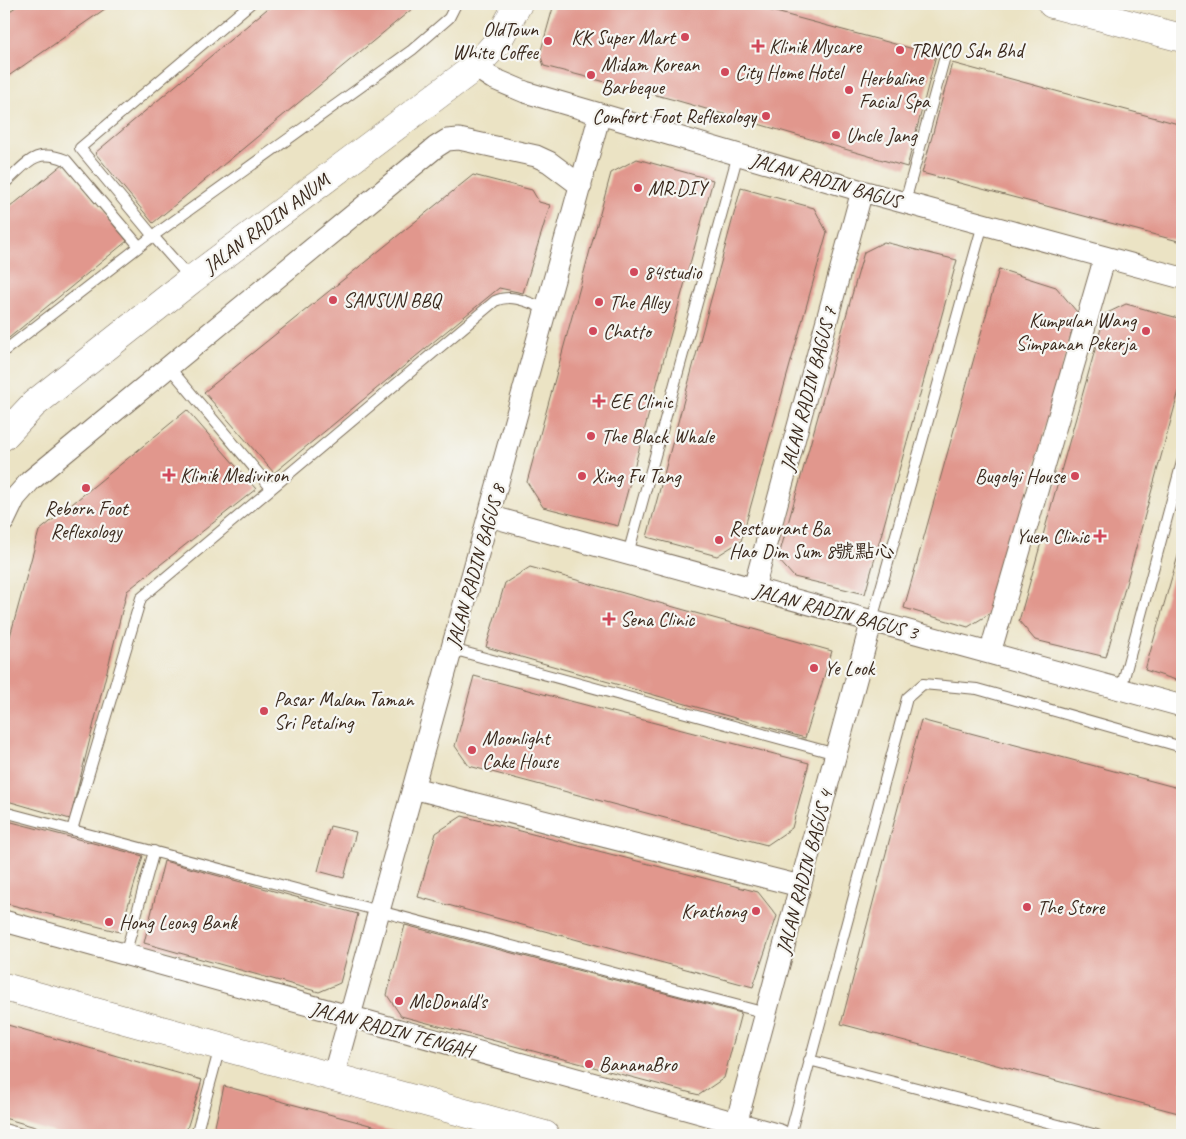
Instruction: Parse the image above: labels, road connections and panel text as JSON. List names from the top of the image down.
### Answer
{
  "streets": {
    "street": [
      "JALAN RADIN BAGUS",
      "JALAN RADIN ANUM",
      "JALAN RADIN BAGUS 7",
      "JALAN RADIN BAGUS 8",
      "JALAN RADIN BAGUS 3",
      "JALAN RADIN BAGUS 4",
      "JALAN RADIN TENGAH"
    ]
  },
  "crossings": [
    ["JALAN RADIN BAGUS", "JALAN RADIN ANUM"],
    ["JALAN RADIN BAGUS", "JALAN RADIN BAGUS 7"],
    ["JALAN RADIN BAGUS", "JALAN RADIN BAGUS 8"],
    ["JALAN RADIN BAGUS 7", "JALAN RADIN BAGUS 3"],
    ["JALAN RADIN BAGUS 8", "JALAN RADIN BAGUS 3"],
    ["JALAN RADIN BAGUS 8", "JALAN RADIN TENGAH"],
    ["JALAN RADIN BAGUS 3", "JALAN RADIN BAGUS 4"],
    ["JALAN RADIN BAGUS 4", "JALAN RADIN TENGAH"]
  ],
  "places": {
    "other": [
      "KK Super Mart",
      "OldTown White Coffee",
      "TRNCO Sdn Bhd",
      "City Home Hotel",
      "Midam Korean Barbeque",
      "Herbaline Facial Spa",
      "Comfort Foot Reflexology",
      "Uncle Jang",
      "MR.DIY",
      "84studio",
      "SANSUN BBQ",
      "The Alley",
      "Chatto",
      "Kumpulan Wang Simpanan Pekerja",
      "The Black Whale",
      "Xing Fu Tang",
      "Bugolgi House",
      "Reborn Foot Reflexology",
      "Restaurant Ba Hao Dim Sum 8號點心",
      "Ye Look",
      "Pasar Malam Taman Sri Petaling",
      "Moonlight Cake House",
      "The Store",
      "Krathong",
      "Hong Leong Bank",
      "McDonald's",
      "BananaBro"
    ],
    "health": [
      "Klinik Mycare",
      "EE Clinic",
      "Klinik Mediviron",
      "Yuen Clinic",
      "Sena Clinic"
    ]
  }
}
